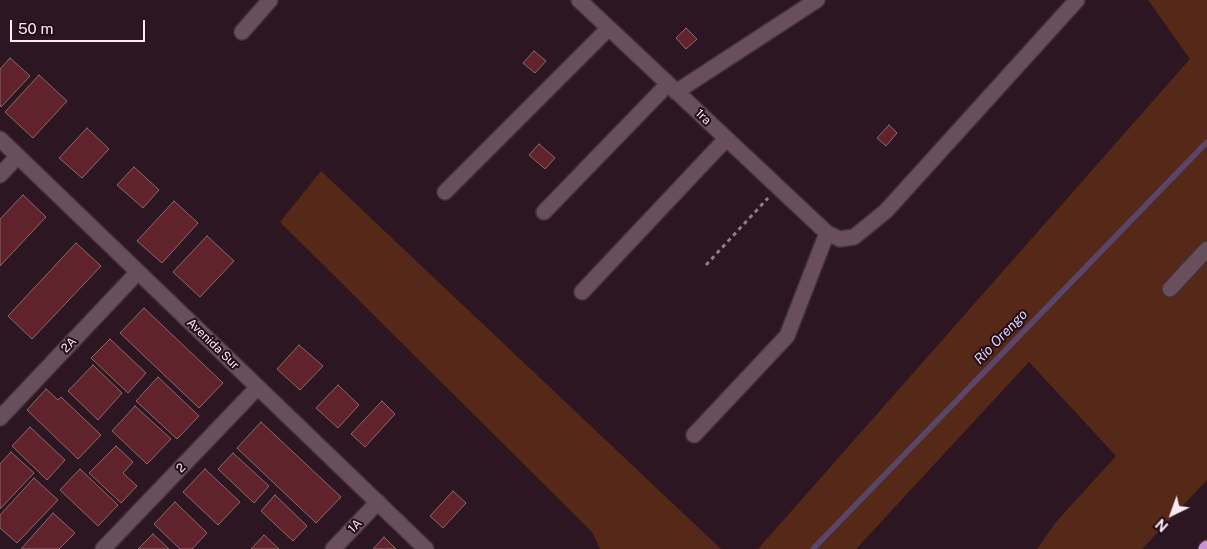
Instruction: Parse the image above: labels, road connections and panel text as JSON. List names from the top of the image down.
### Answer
{
  "streets": {
    "street": [
      "1ra",
      "Avenida Sur",
      "2A",
      "2",
      "1A"
    ]
  },
  "crossings": [
    ["Avenida Sur", "2A"],
    ["Avenida Sur", "2"],
    ["Avenida Sur", "1A"]
  ],
  "water": ["Río Orengo"],
  "scale_bar": "50 m",
  "north": "bottom left"
}
